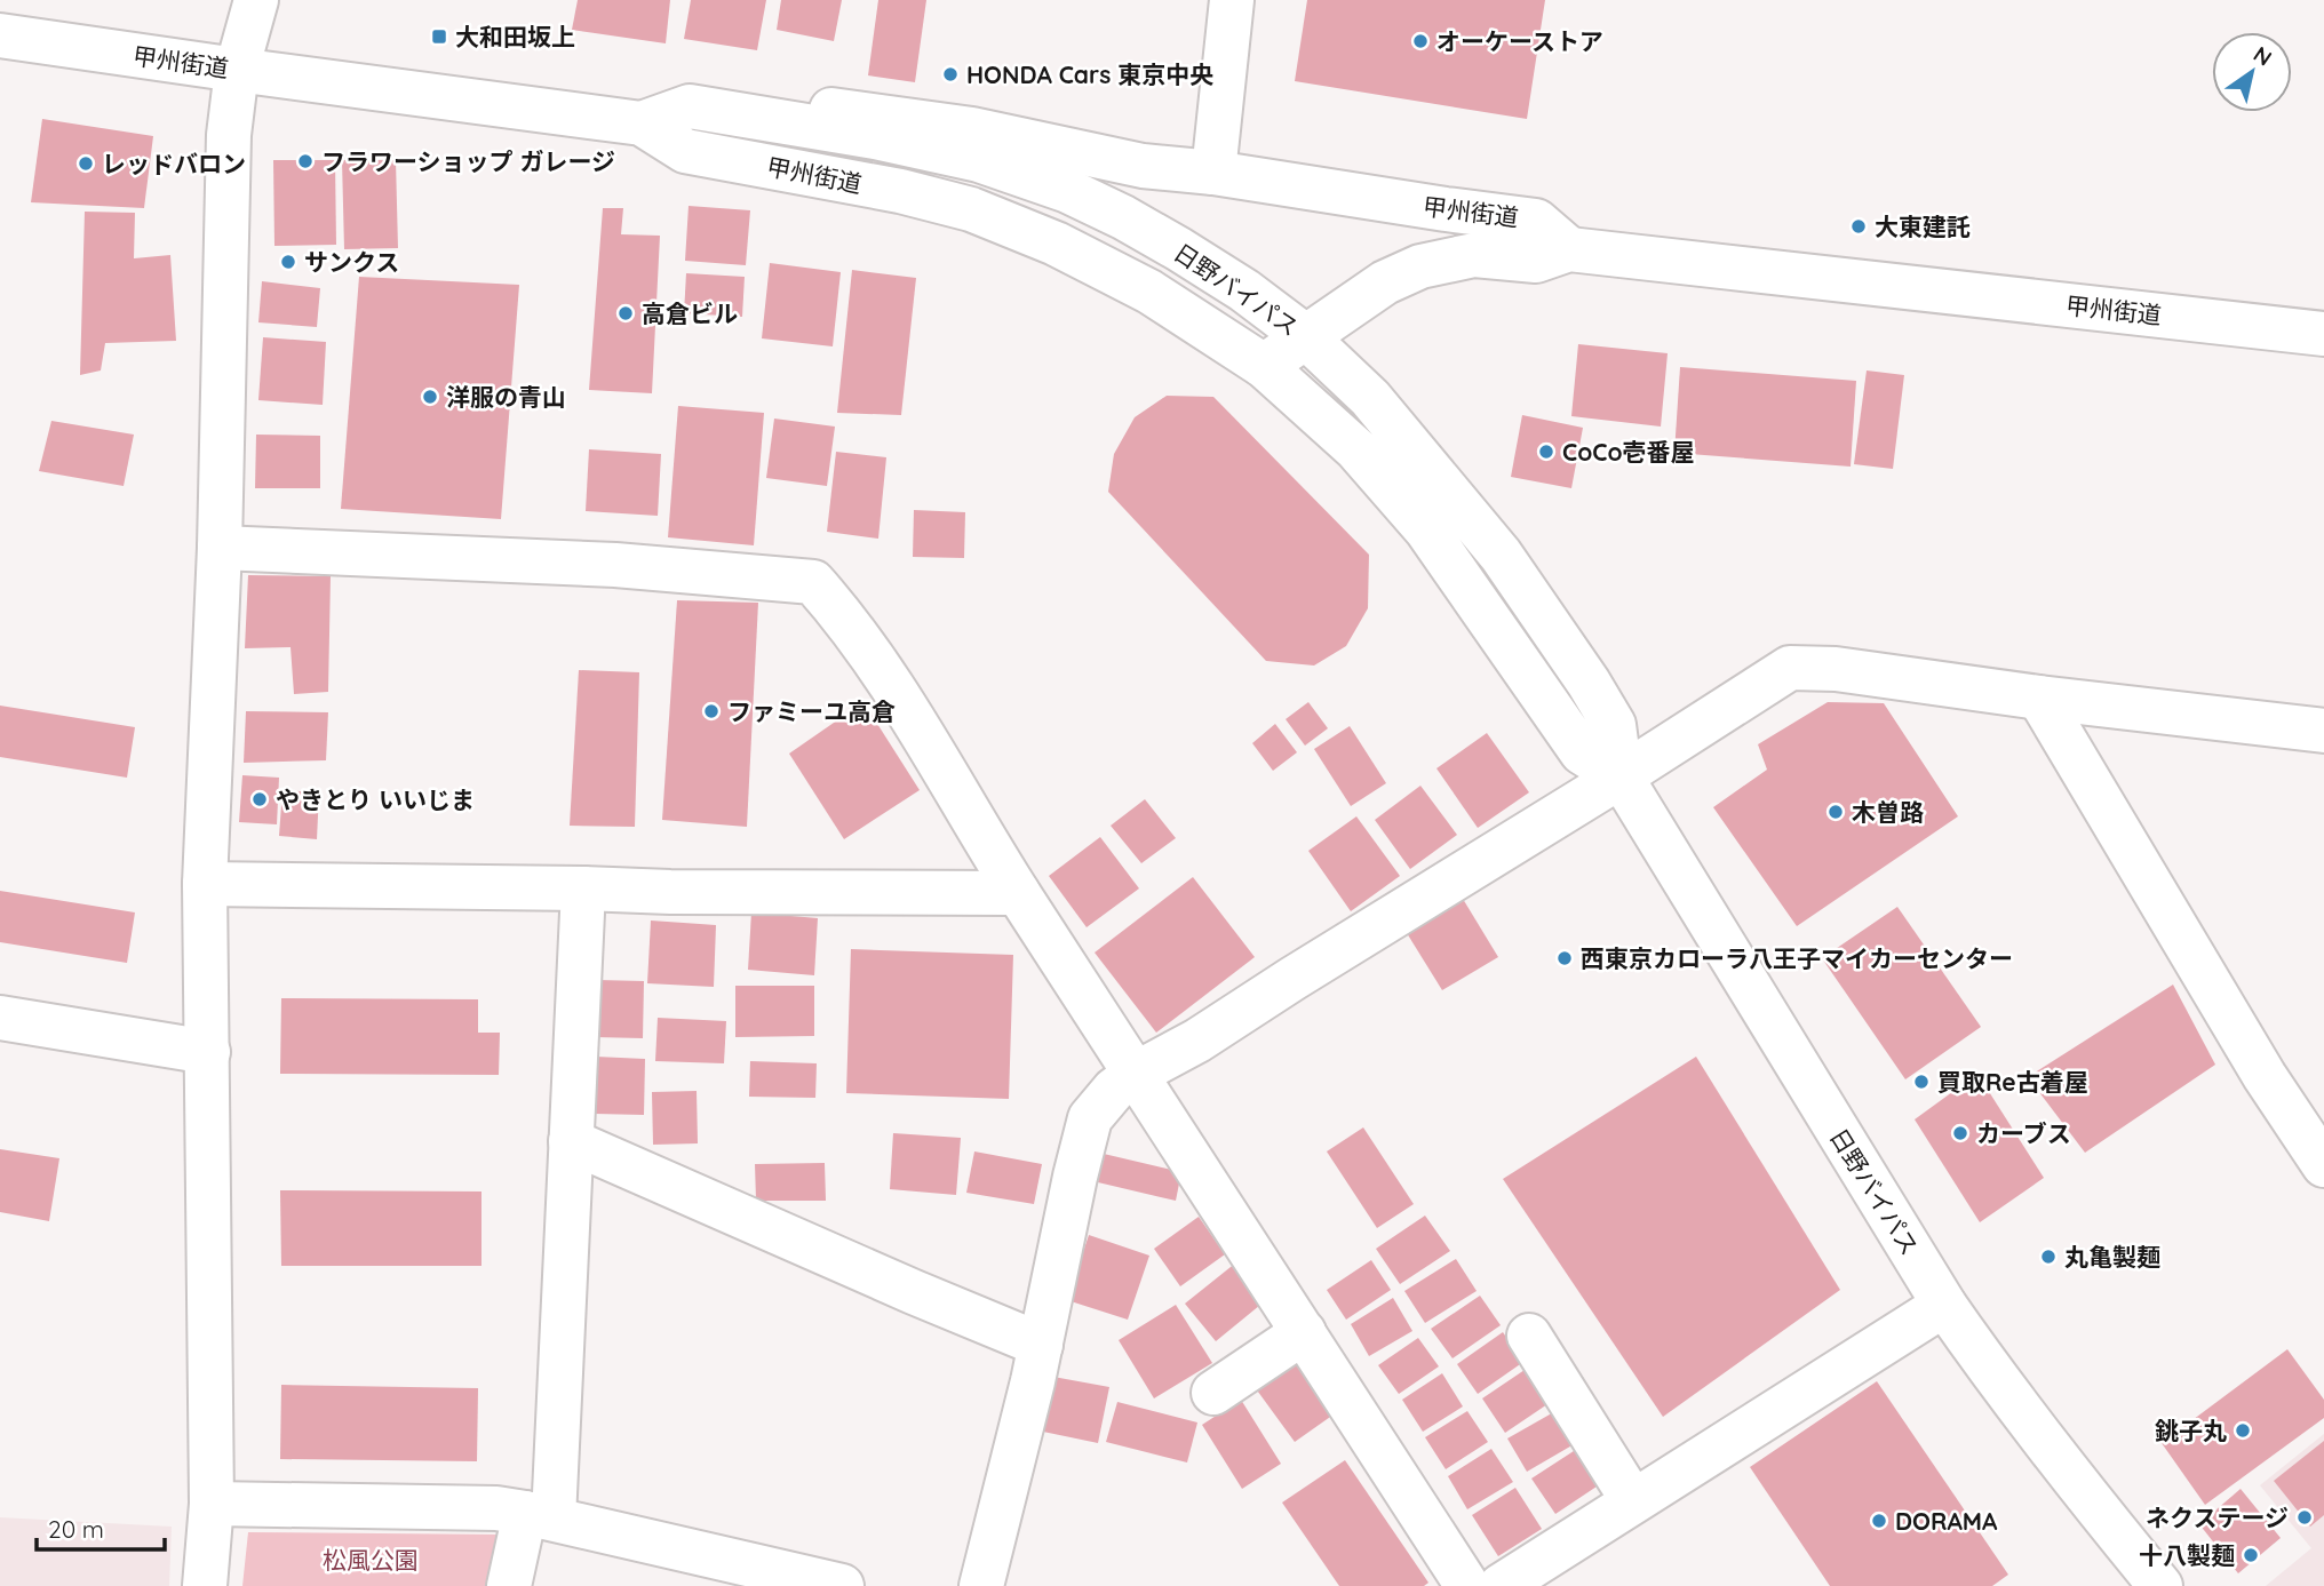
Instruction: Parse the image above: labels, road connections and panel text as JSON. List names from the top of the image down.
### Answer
{
  "streets": {
    "main road": ["甲州街道", "日野バイパス"]
  },
  "crossings": [
    ["甲州街道", "日野バイパス"]
  ],
  "parks": ["松風公園"],
  "places": {
    "transit": ["大和田坂上"],
    "other": [
      "オーケーストア",
      "HONDA Cars 東京中央",
      "フラワーショップ ガレージ",
      "レッドバロン",
      "大東建託",
      "サンクス",
      "高倉ビル",
      "洋服の青山",
      "CoCo壱番屋",
      "ファミーユ高倉",
      "やきとり いいじま",
      "木曽路",
      "西東京カローラ八王子マイカーセンター",
      "買取Re古着屋",
      "カーブス",
      "丸亀製麺",
      "銚子丸",
      "ネクステージ",
      "DORAMA",
      "十八製麺"
    ]
  },
  "scale_bar": "20 m",
  "north": "top right"
}
